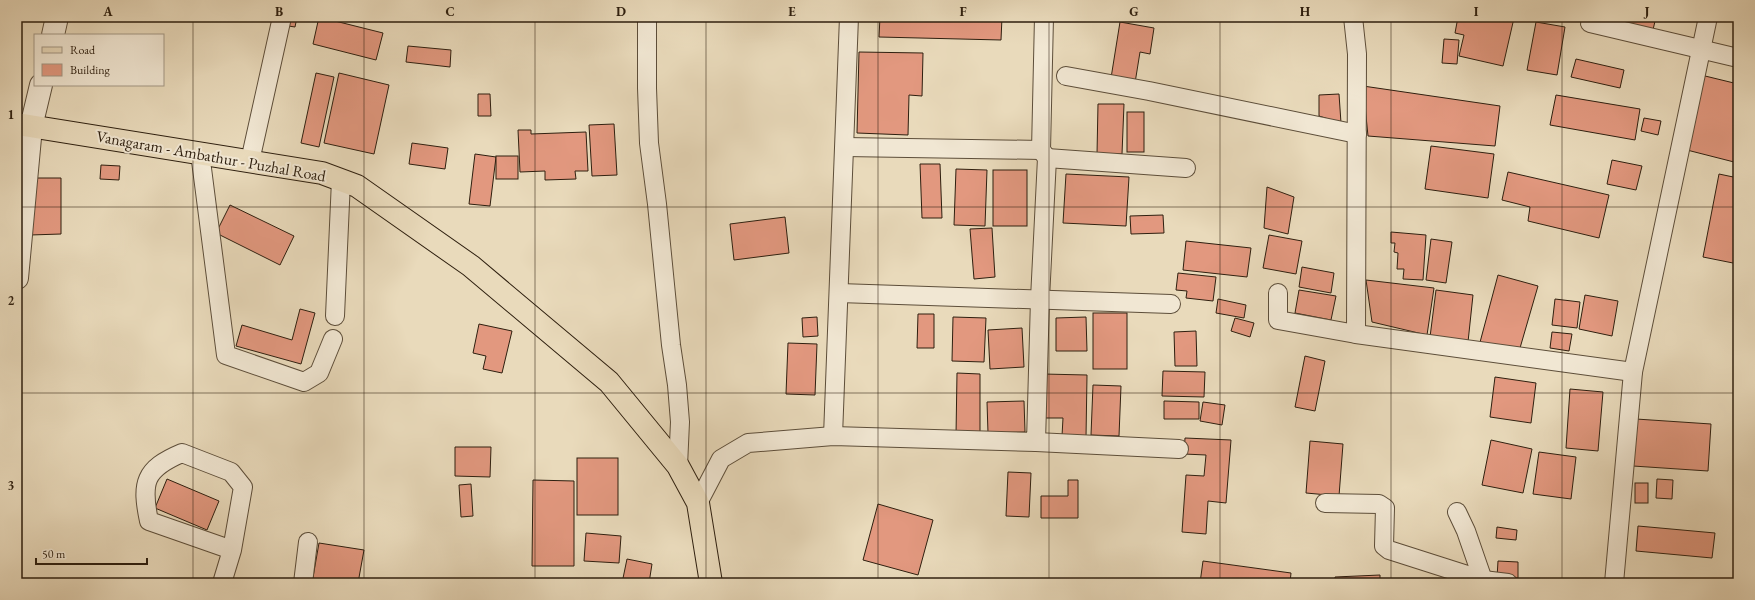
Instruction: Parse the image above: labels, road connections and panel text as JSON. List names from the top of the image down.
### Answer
{
  "streets": {
    "main road": ["Vanagaram - Ambathur - Puzhal Road"]
  },
  "legend": ["Road", "Building"],
  "scale_bar": "50 m",
  "grid": {
    "columns": [
      "A",
      "B",
      "C",
      "D",
      "E",
      "F",
      "G",
      "H",
      "I",
      "J"
    ],
    "rows": ["1", "2", "3"]
  }
}
